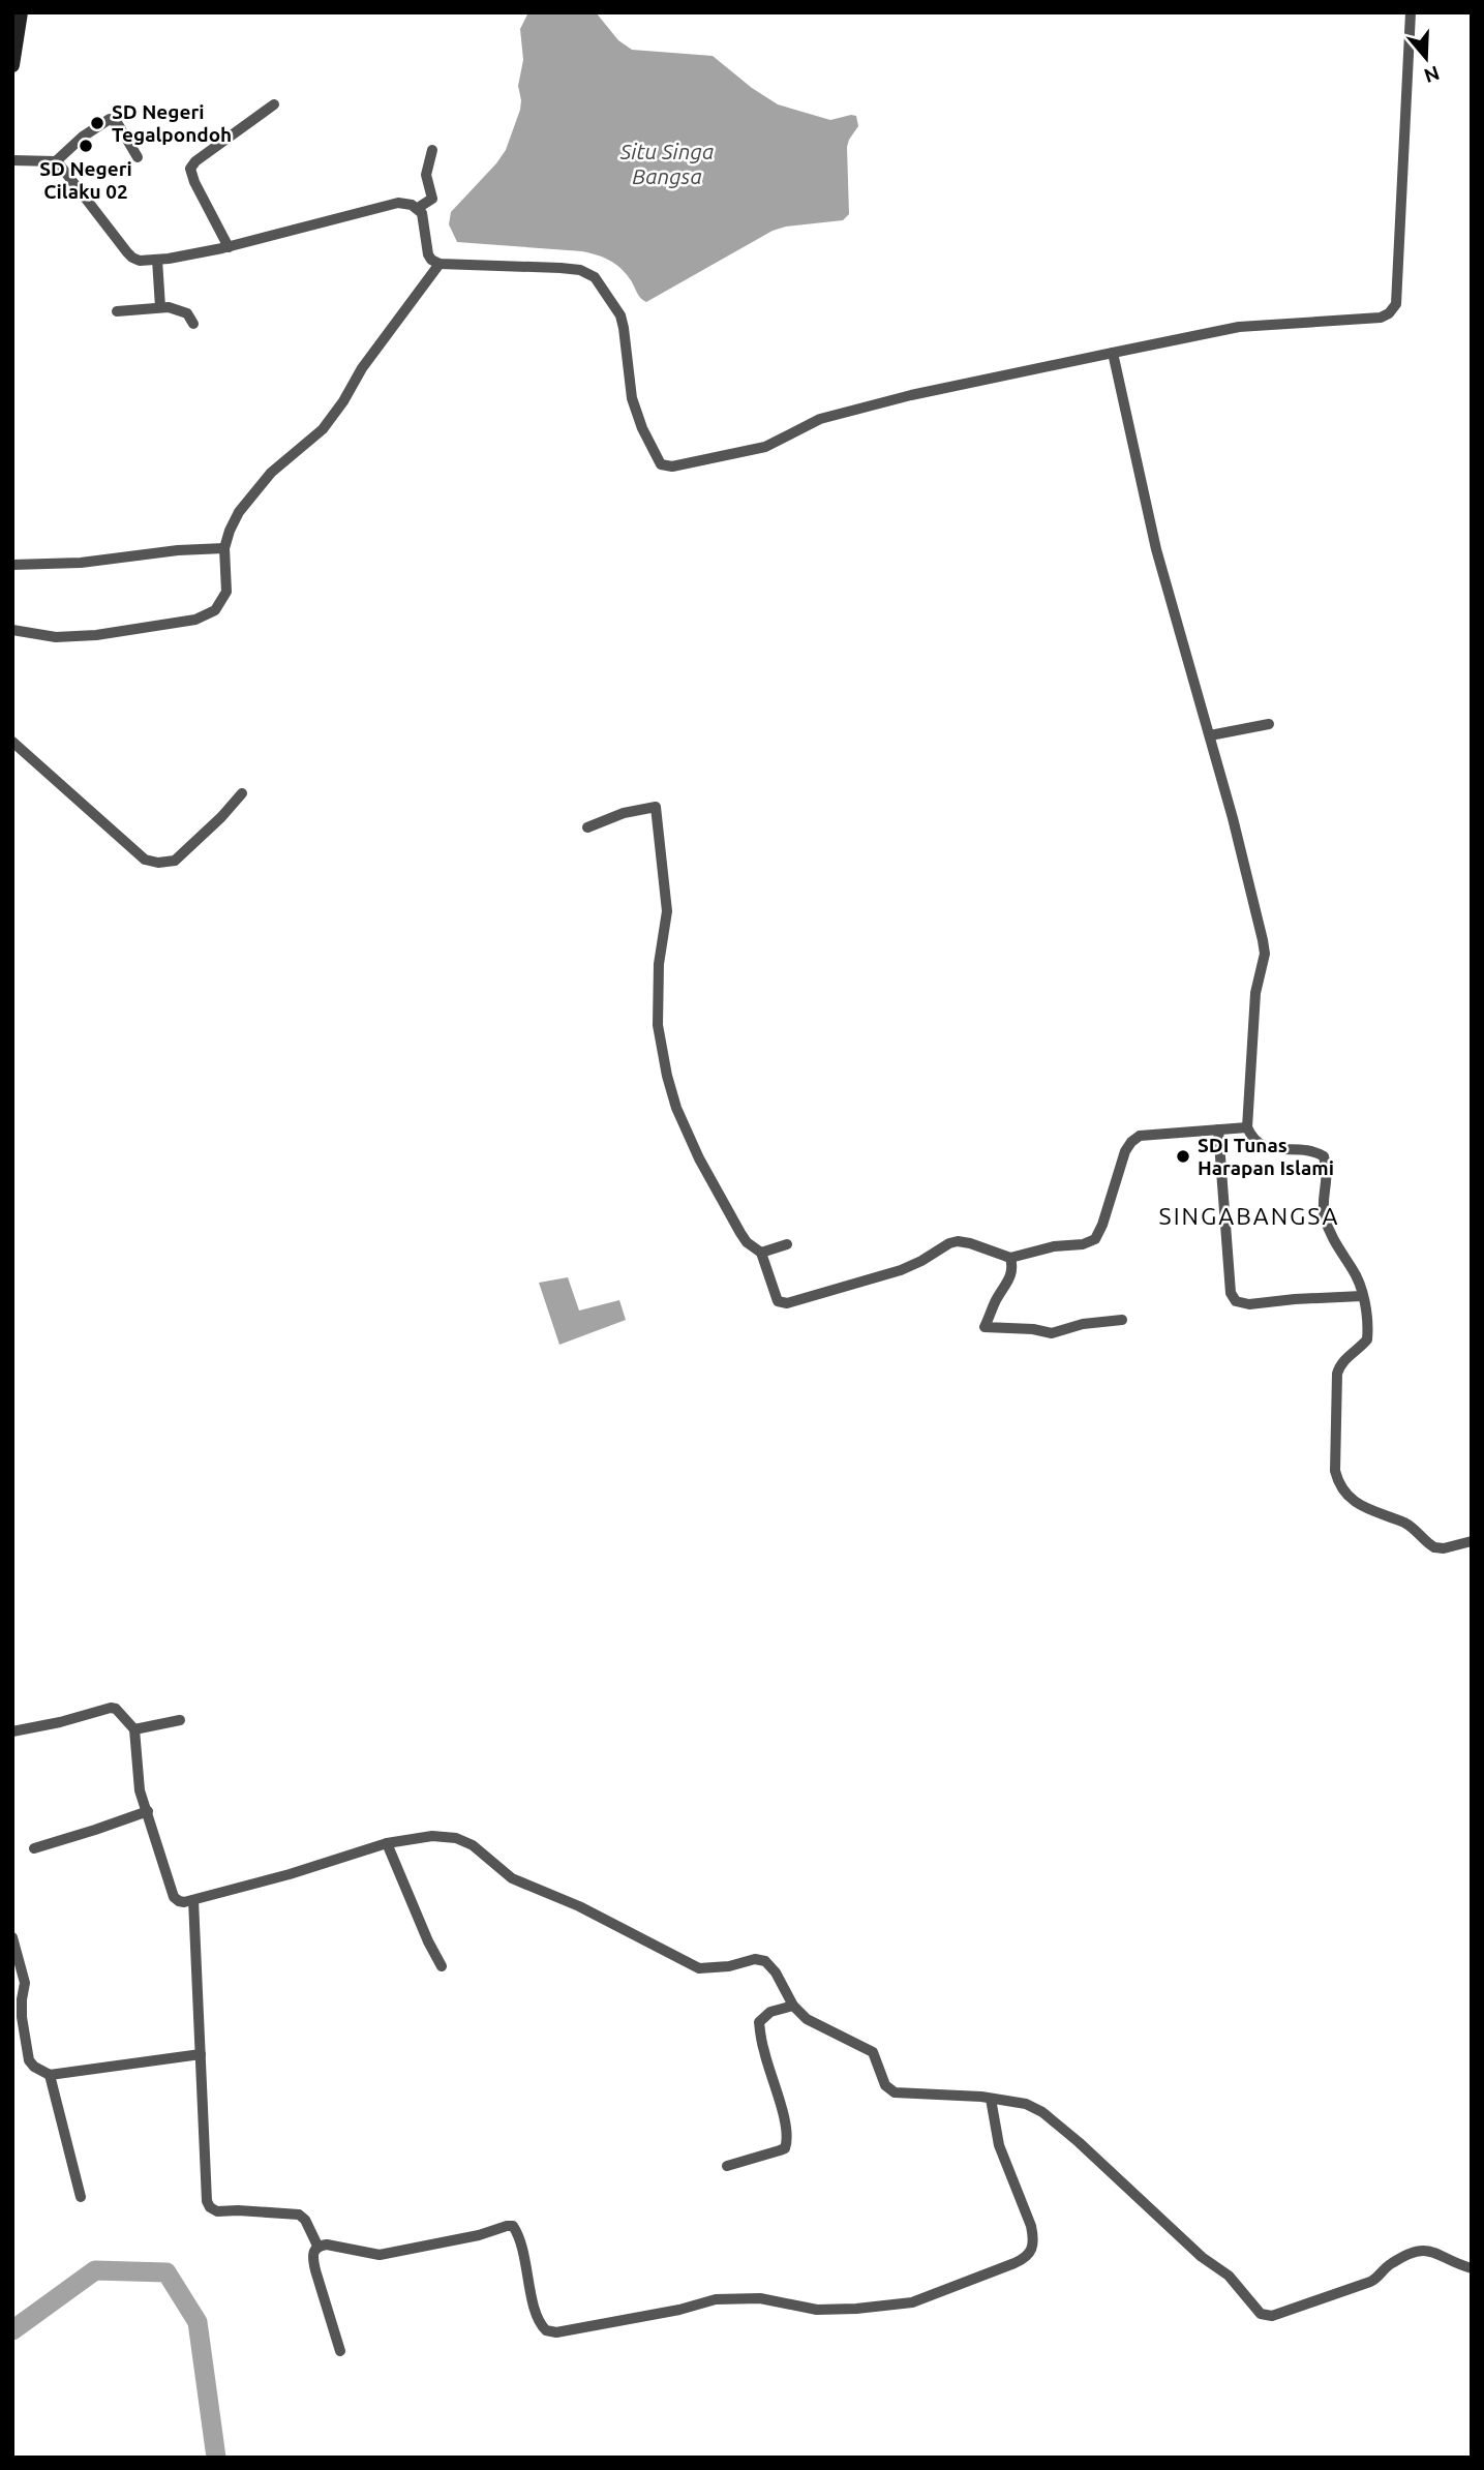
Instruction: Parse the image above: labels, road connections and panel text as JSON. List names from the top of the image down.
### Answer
{
  "districts": ["SINGABANGSA"],
  "water": ["Situ Singa Bangsa"],
  "places": ["SD Negeri Tegalpondoh", "SD Negeri Cilaku 02", "SDI Tunas Harapan Islami"],
  "north": "bottom"
}
